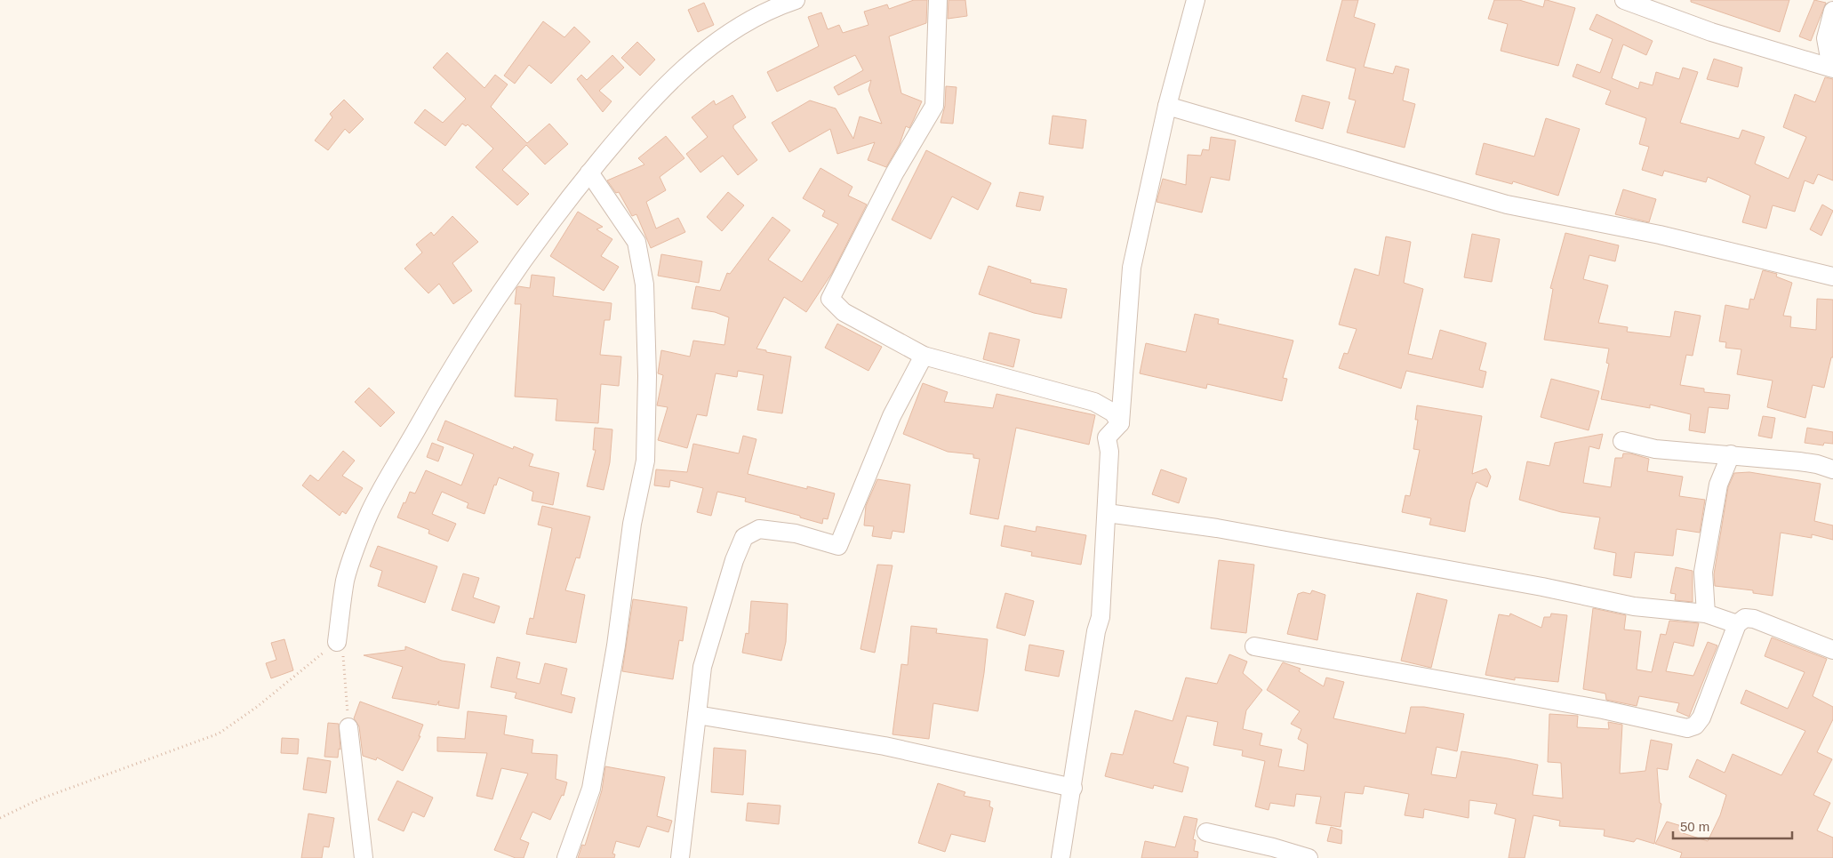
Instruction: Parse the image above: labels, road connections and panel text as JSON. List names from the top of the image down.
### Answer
{
  "scale_bar": "50 m"
}
